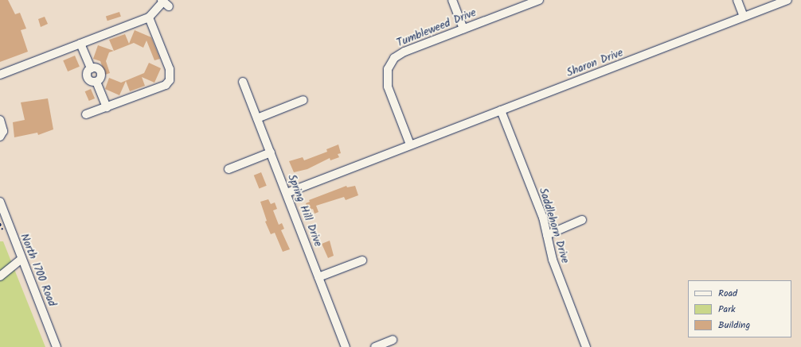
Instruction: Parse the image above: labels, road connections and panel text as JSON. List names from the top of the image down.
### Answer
{
  "streets": {
    "street": [
      "Tumbleweed Drive",
      "Sharon Drive",
      "Spring Hill Drive",
      "Saddlehorn Drive",
      "North 1700 Road"
    ]
  },
  "crossings": [
    ["Tumbleweed Drive", "Sharon Drive"],
    ["Sharon Drive", "Spring Hill Drive"],
    ["Sharon Drive", "Saddlehorn Drive"]
  ],
  "legend": ["Road", "Park", "Building"]
}
